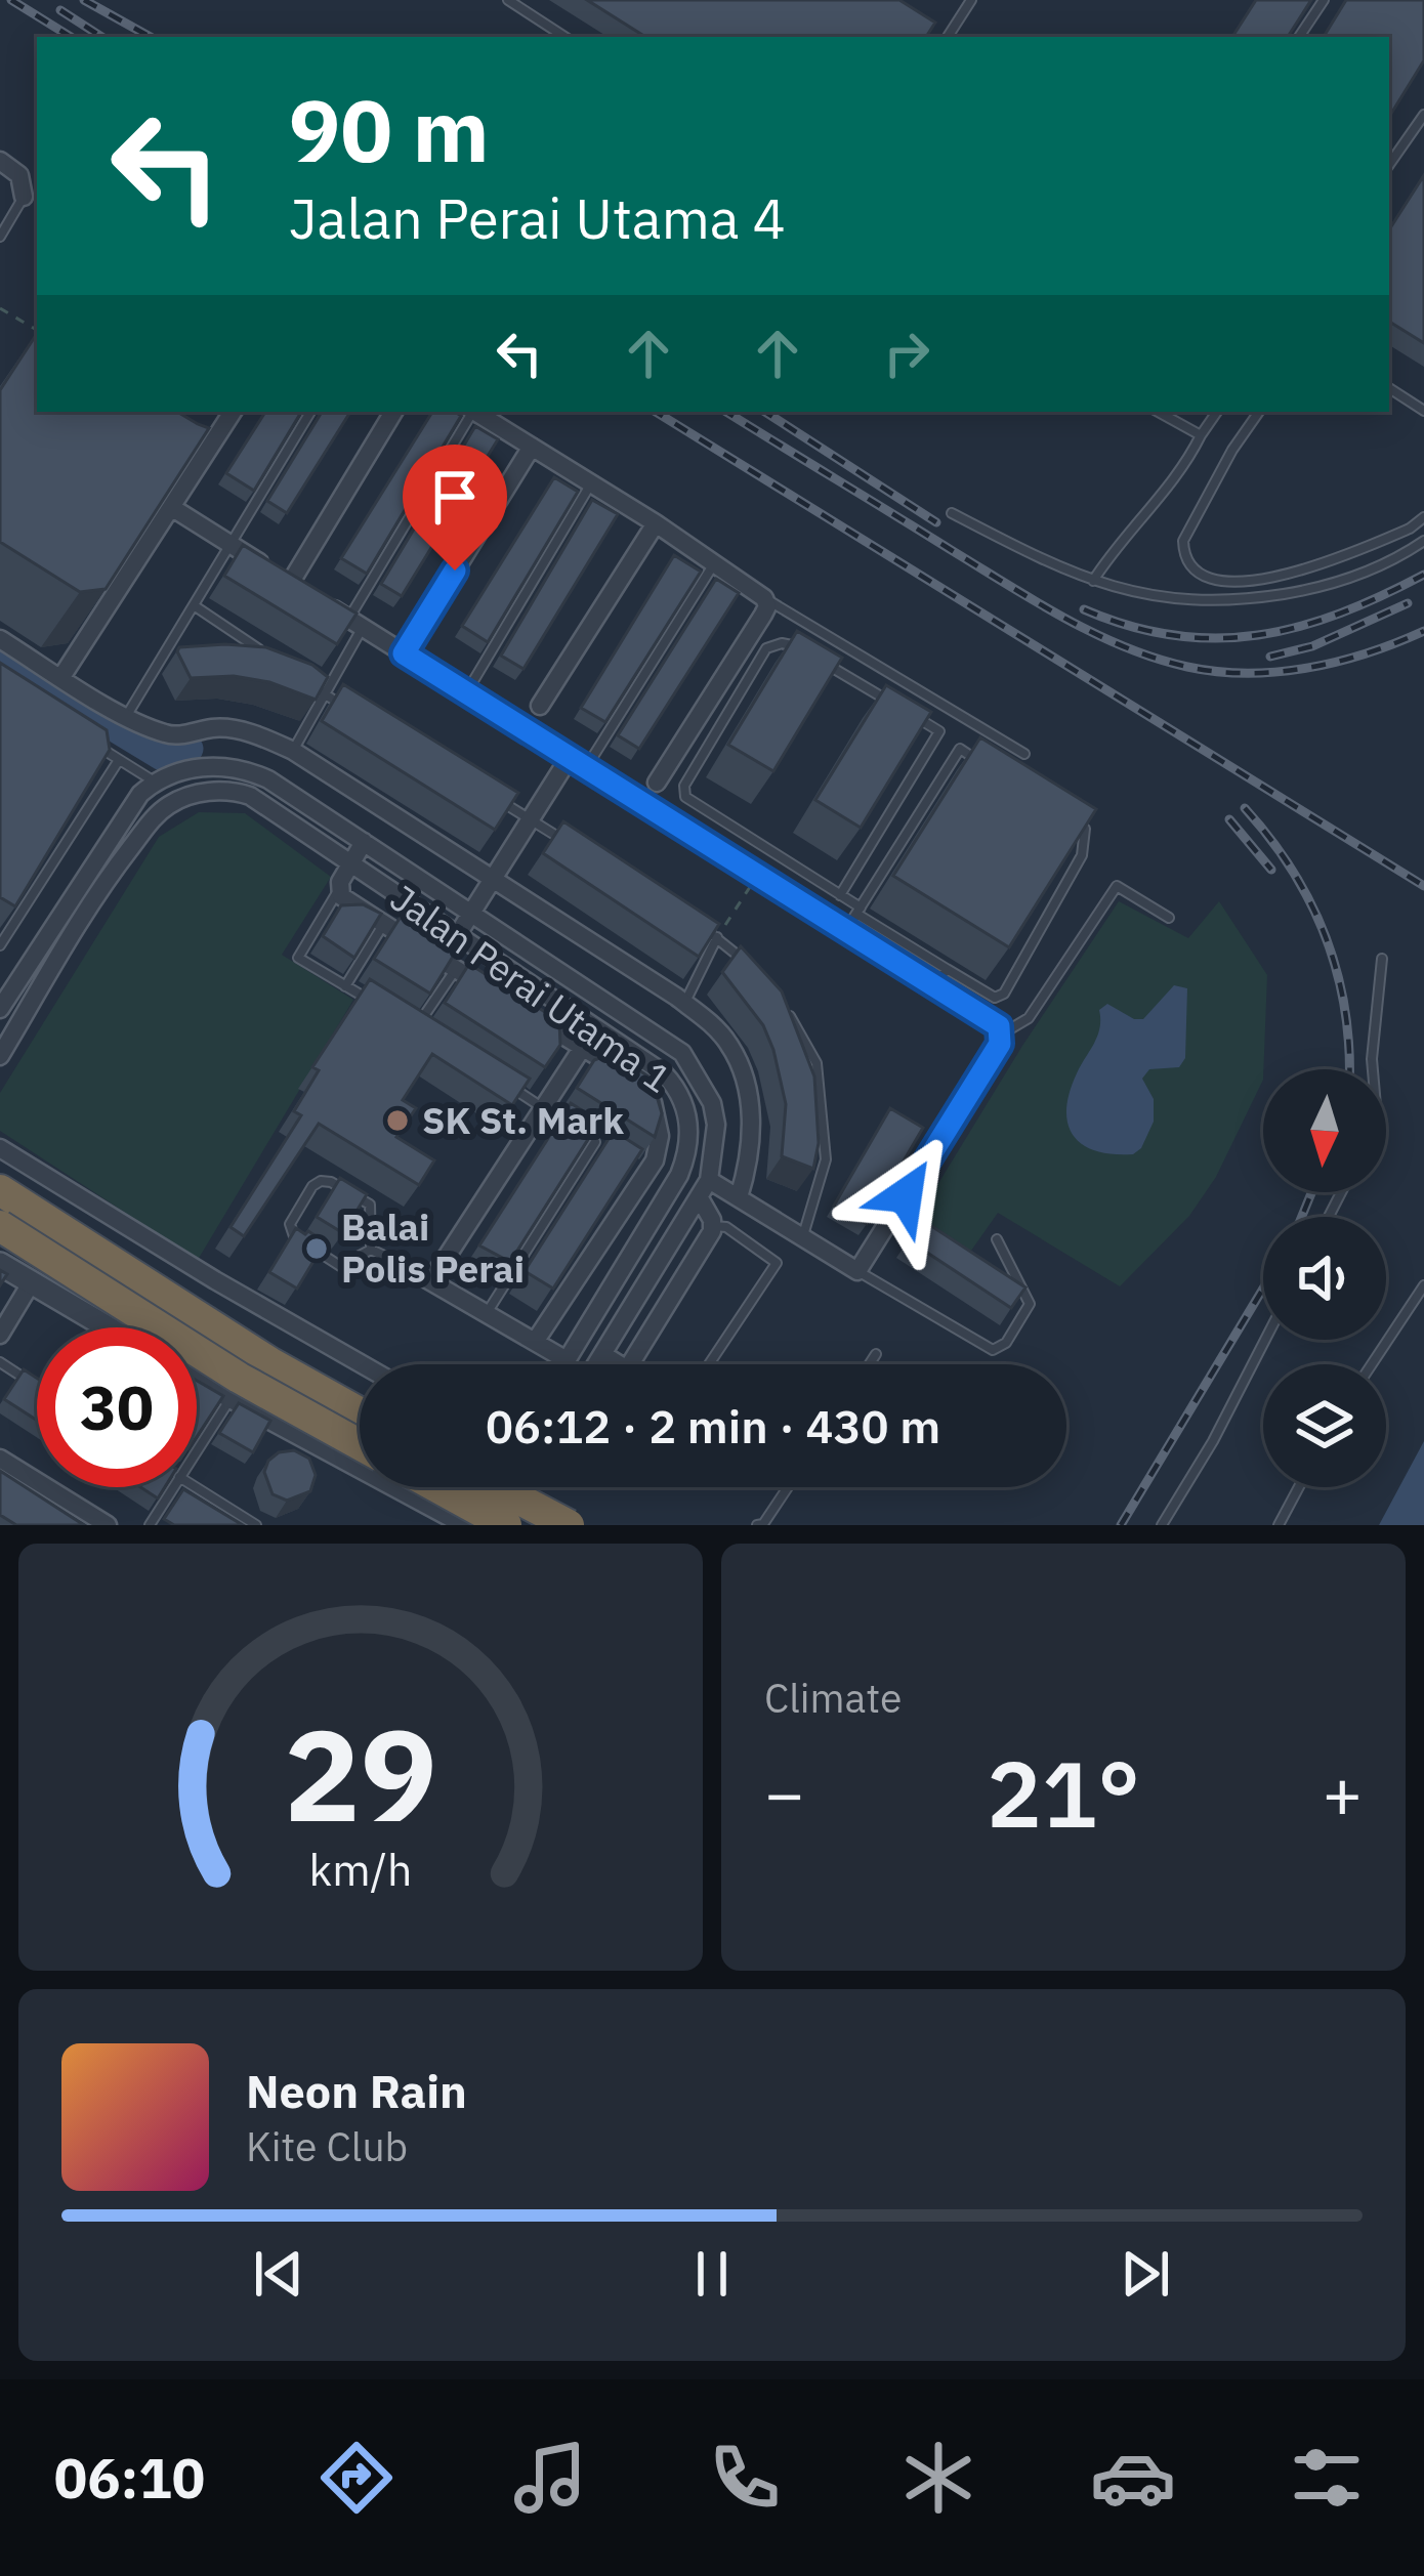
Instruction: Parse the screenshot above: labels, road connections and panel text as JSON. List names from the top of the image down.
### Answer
{
  "streets": {
    "street": ["Jalan Perai Utama 1"]
  },
  "places": ["SK St. Mark", "Balai Polis Perai"],
  "north": "bottom",
  "page": {
    "turn": ["90 m", "Jalan Perai Utama 4"],
    "limit": "30",
    "trip": "06:12 · 2 min · 430 m",
    "tile": "Climate",
    "heat": ["−", "21°", "+"],
    "song": ["Neon Rain", "Kite Club"],
    "tabs": "06:10",
    "gauge": ["29", "km/h"]
  }
}
